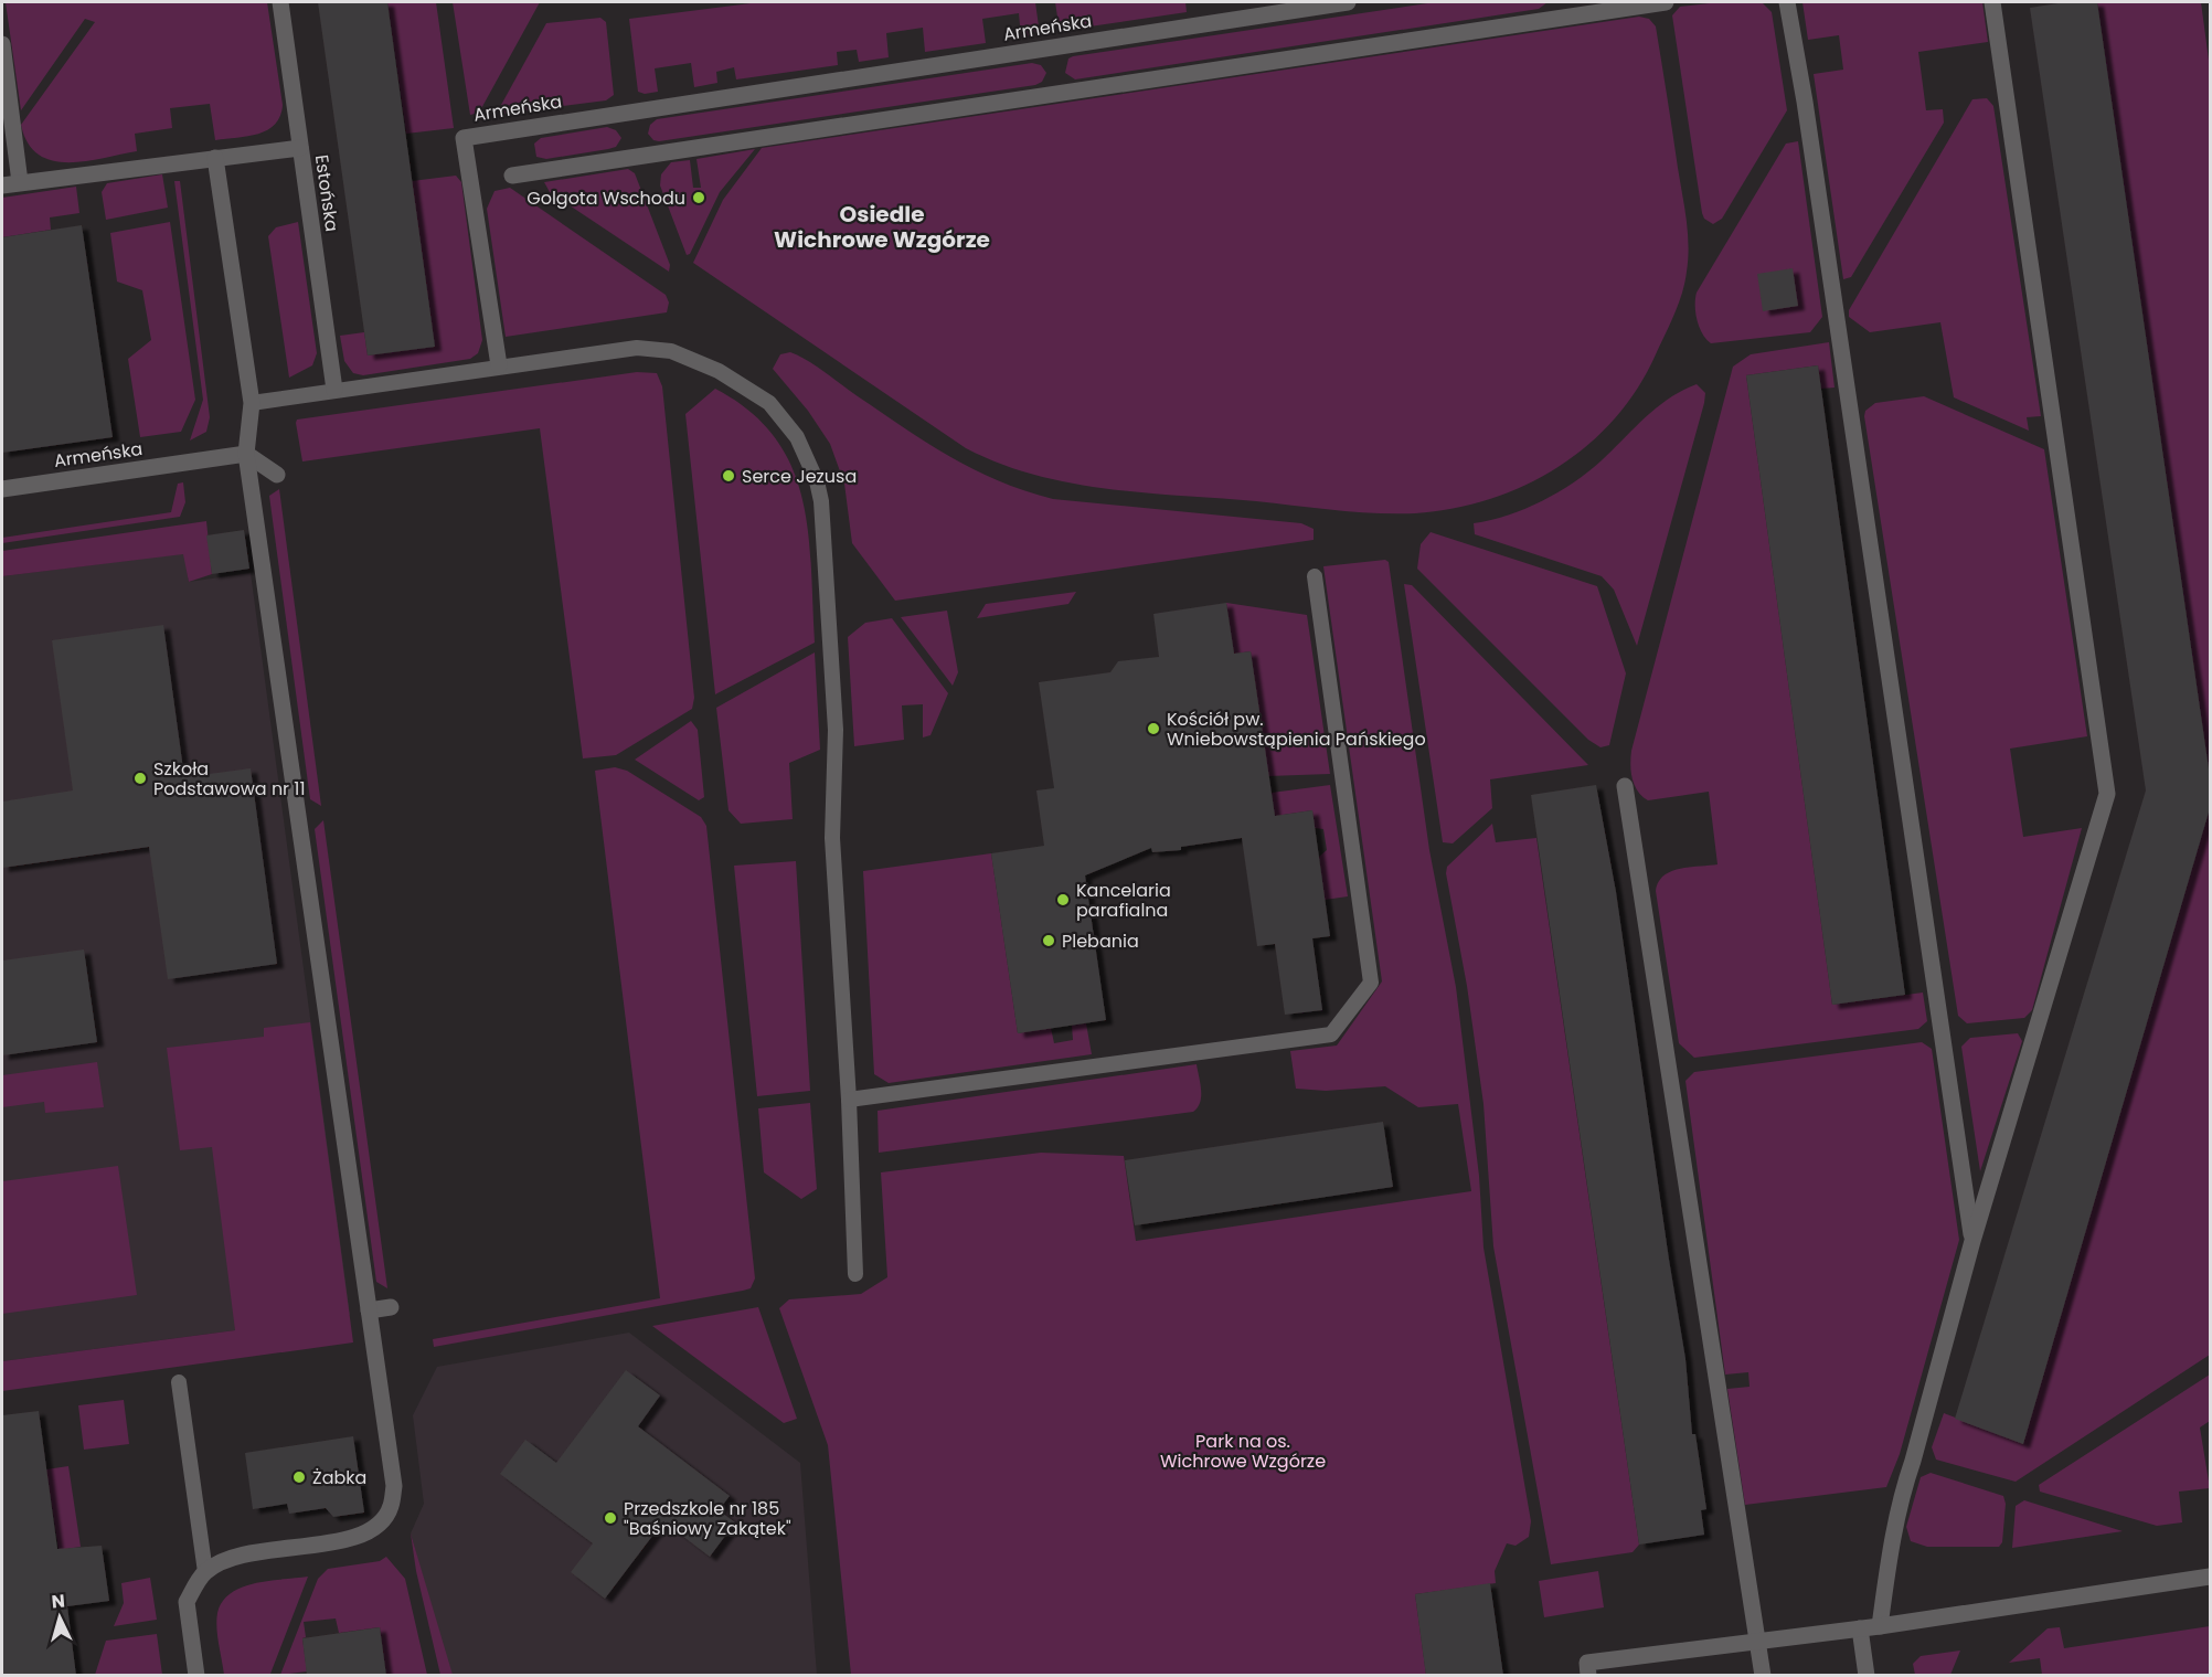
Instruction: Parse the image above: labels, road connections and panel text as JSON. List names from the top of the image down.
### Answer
{
  "streets": {
    "street": ["Armeńska", "Estońska"]
  },
  "districts": ["Osiedle Wichrowe Wzgórze"],
  "parks": ["Park na os. Wichrowe Wzgórze"],
  "places": [
    "Golgota Wschodu",
    "Serce Jezusa",
    "Kościół pw. Wniebowstąpienia Pańskiego",
    "Szkoła Podstawowa nr 11",
    "Kancelaria parafialna",
    "Plebania",
    "Żabka",
    "Przedszkole nr 185 \"Baśniowy Zakątek\""
  ],
  "north": "top"
}
